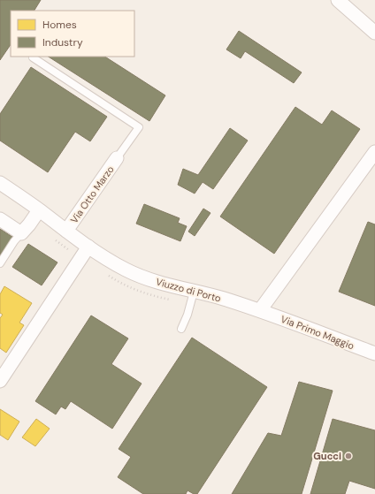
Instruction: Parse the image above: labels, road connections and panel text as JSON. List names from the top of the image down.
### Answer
{
  "streets": {
    "street": ["Via Otto Marzo", "Viuzzo di Porto", "Via Primo Maggio"]
  },
  "crossings": [
    ["Via Otto Marzo", "Viuzzo di Porto"],
    ["Viuzzo di Porto", "Via Primo Maggio"]
  ],
  "places": ["Gucci"],
  "legend": ["Homes", "Industry"]
}
